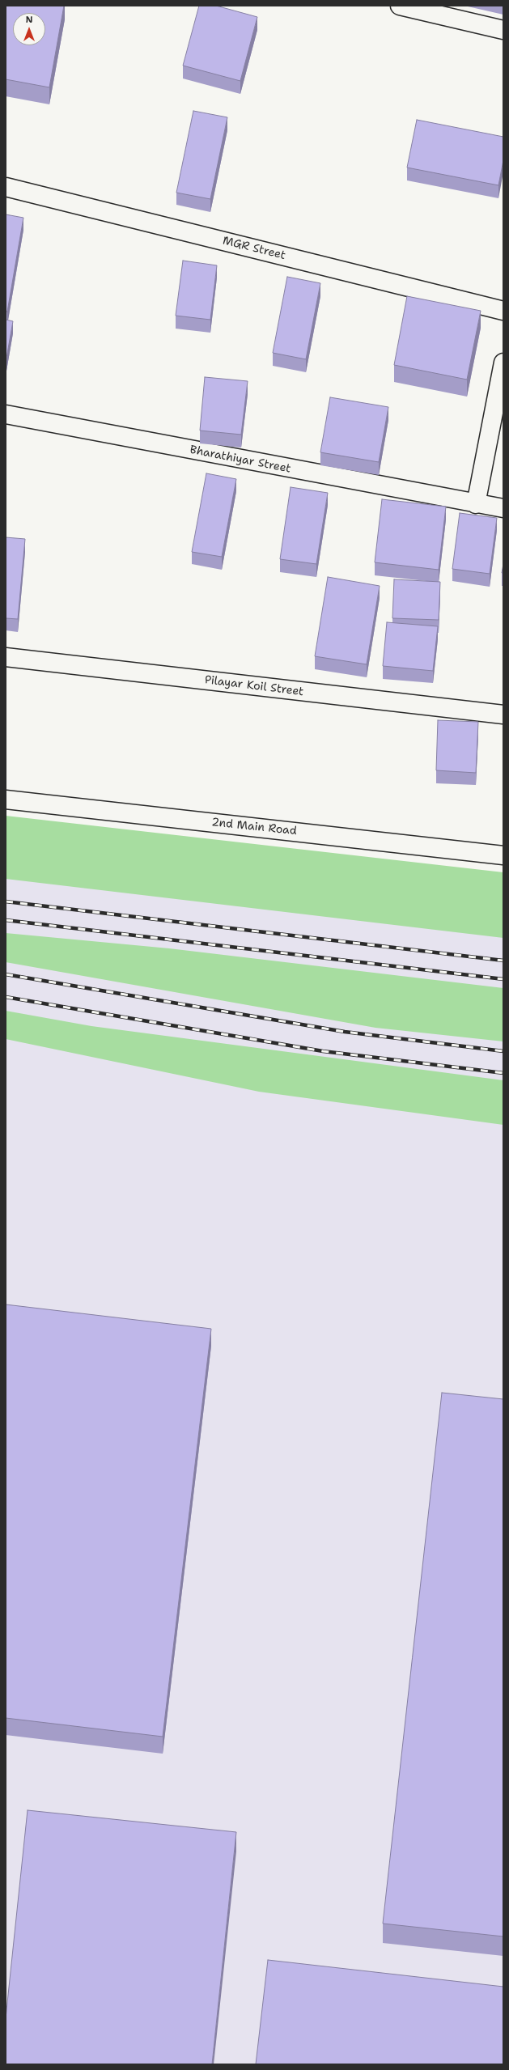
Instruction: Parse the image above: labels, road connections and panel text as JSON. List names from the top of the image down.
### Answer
{
  "streets": {
    "street": [
      "MGR Street",
      "Bharathiyar Street",
      "Pilayar Koil Street",
      "2nd Main Road"
    ]
  },
  "north": "top"
}
